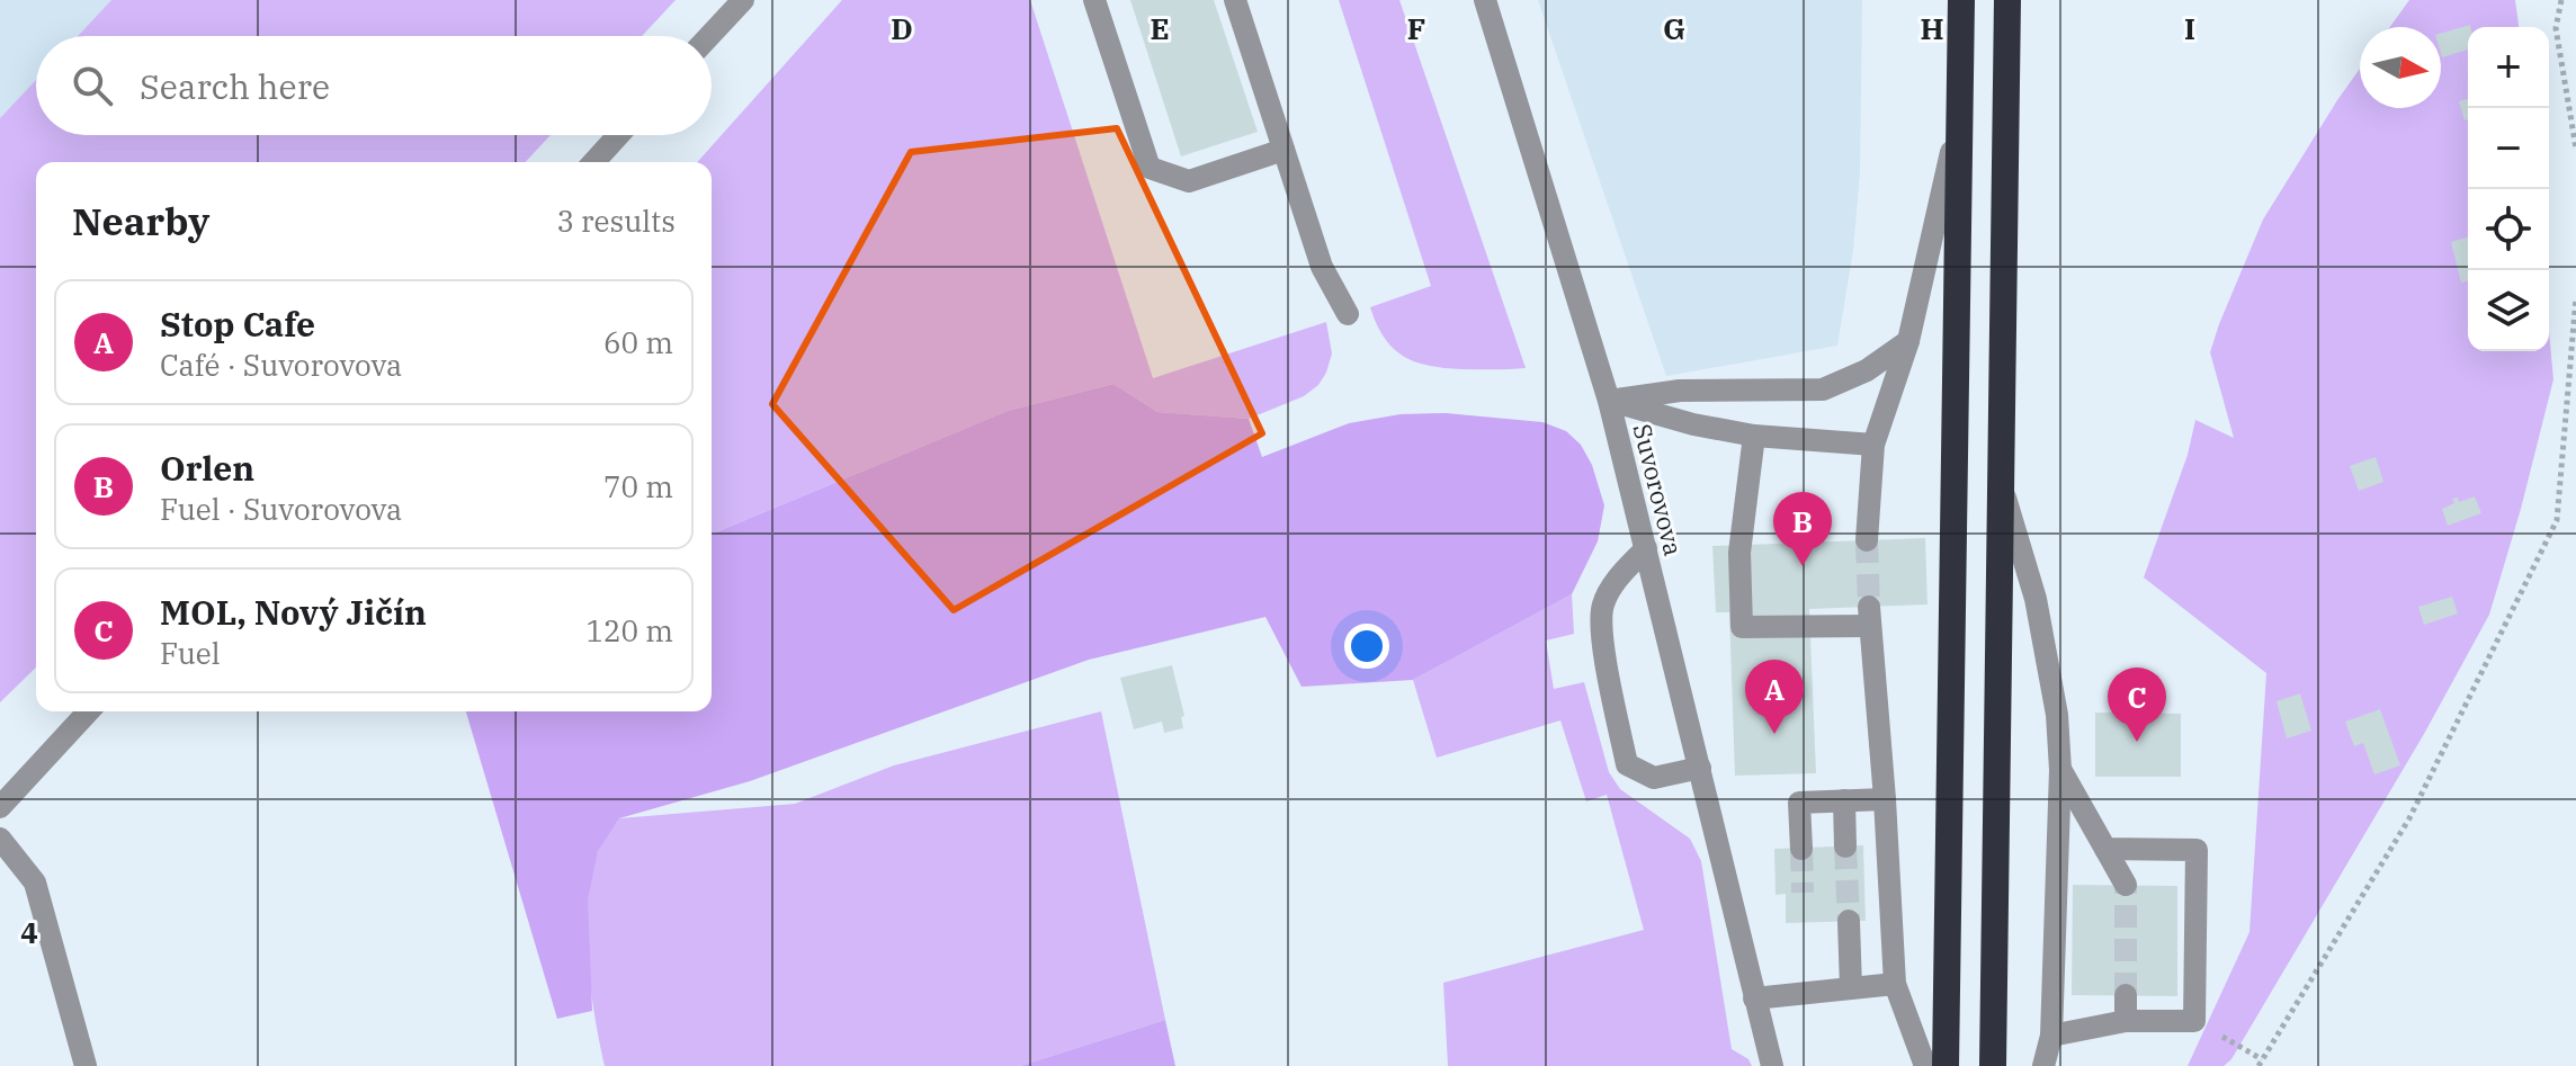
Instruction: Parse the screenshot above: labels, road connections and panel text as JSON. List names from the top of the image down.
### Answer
{
  "streets": {
    "street": ["Suvorovova"]
  },
  "north": "right",
  "page": {
    "map_buttons": ["+", "−"],
    "search": "Search here",
    "heading": ["Nearby", "3 results"],
    "list": [
      {
        "mark": "A",
        "name": "Stop Cafe",
        "note": "Café · Suvorovova",
        "value": "60 m"
      },
      {
        "mark": "B",
        "name": "Orlen",
        "note": "Fuel · Suvorovova",
        "value": "70 m"
      },
      {
        "mark": "C",
        "name": "MOL, Nový Jičín",
        "note": "Fuel",
        "value": "120 m"
      }
    ],
    "pins": ["B", "A", "C"]
  },
  "grid": {
    "columns": [
      "D",
      "E",
      "F",
      "G",
      "H",
      "I"
    ],
    "rows": ["4"]
  }
}
